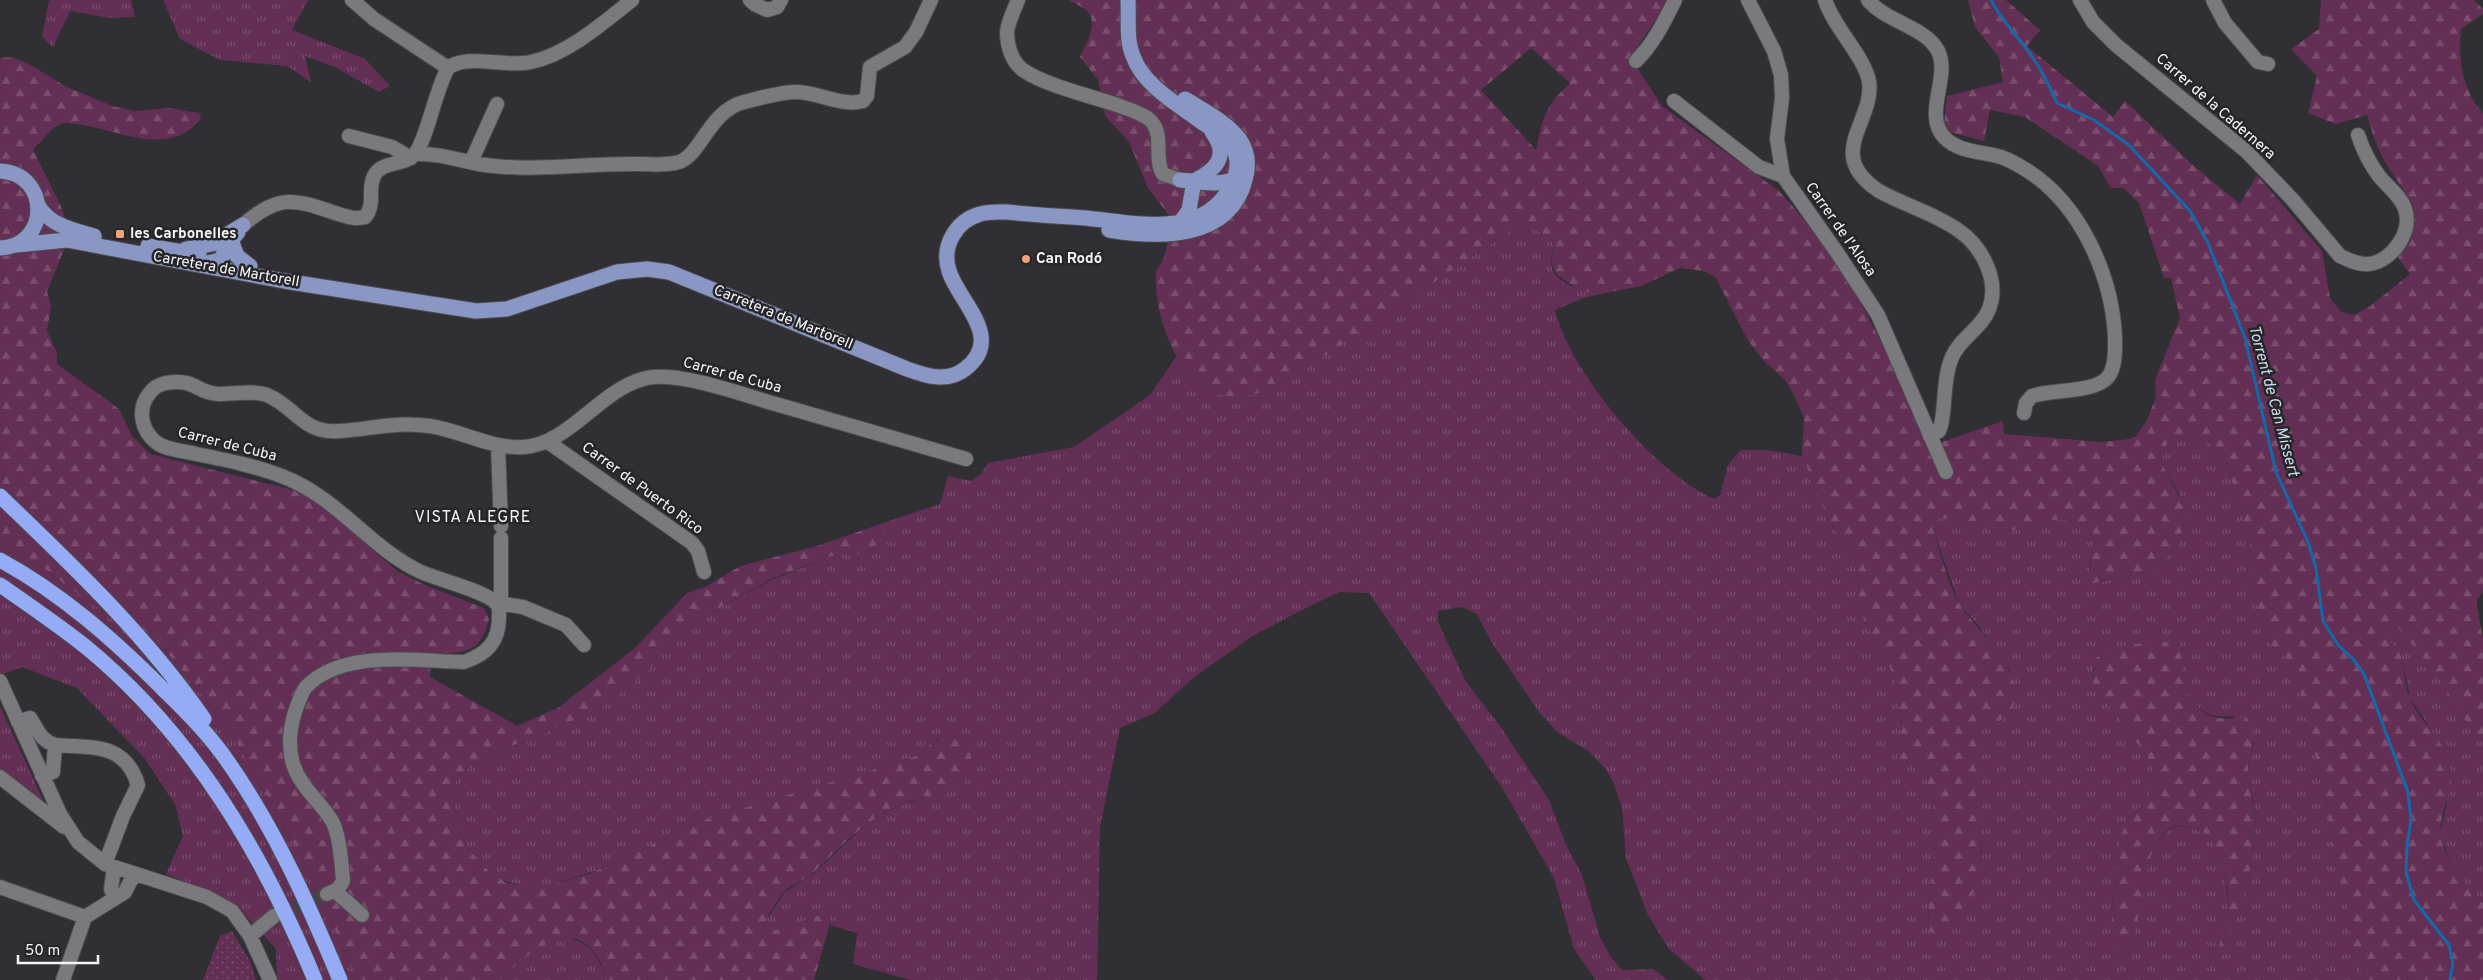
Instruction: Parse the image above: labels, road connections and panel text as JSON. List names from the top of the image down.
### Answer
{
  "streets": {
    "main road": ["Carretera de Martorell"],
    "street": [
      "Carrer de la Cadernera",
      "Carrer de l'Alosa",
      "Carrer de Cuba",
      "Carrer de Puerto Rico"
    ]
  },
  "crossings": [
    ["Carrer de Cuba", "Carrer de Puerto Rico"]
  ],
  "districts": ["VISTA ALEGRE"],
  "water": ["Torrent de Can Missert"],
  "places": {
    "transit": ["les Carbonelles"],
    "other": ["Can Rodó"]
  },
  "scale_bar": "50 m"
}
